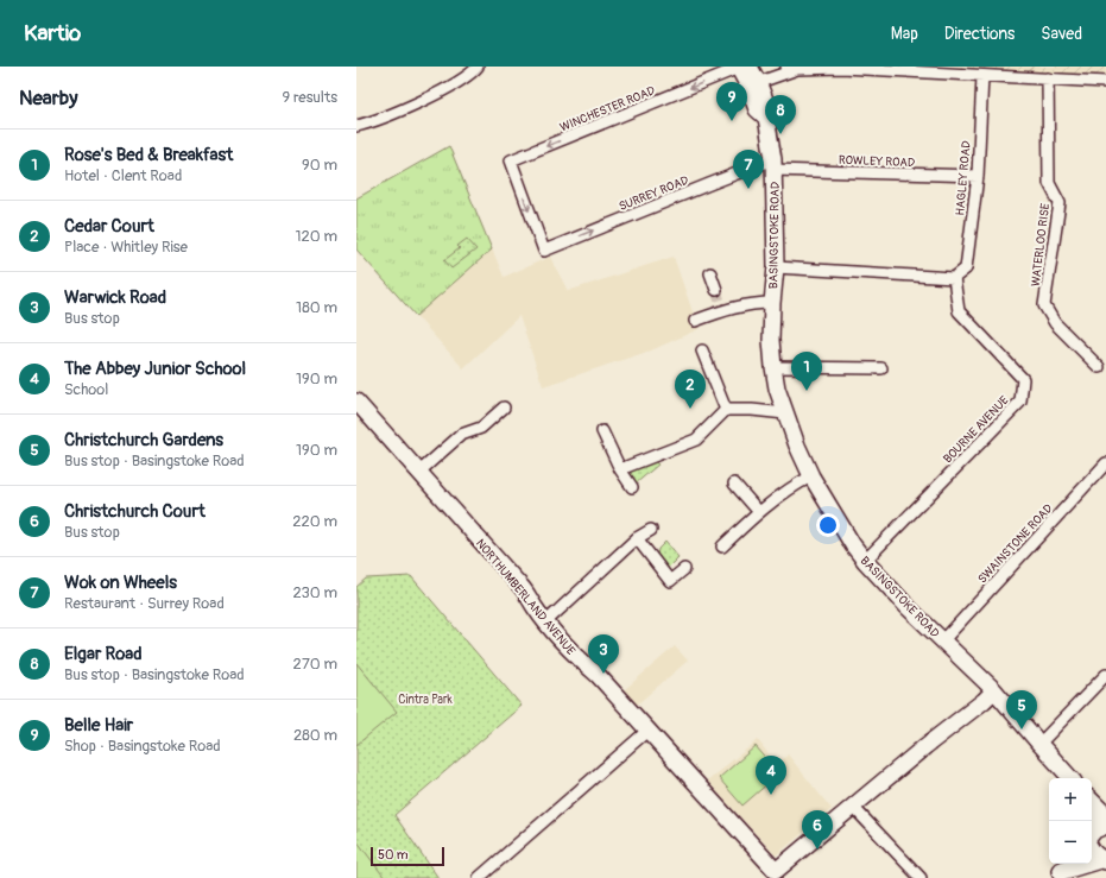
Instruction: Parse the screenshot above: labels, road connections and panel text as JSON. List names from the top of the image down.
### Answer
{
  "streets": {
    "street": [
      "WINCHESTER ROAD",
      "ROWLEY ROAD",
      "HAGLEY ROAD",
      "SURREY ROAD",
      "BASINGSTOKE ROAD",
      "WATERLOO RISE",
      "BOURNE AVENUE",
      "SWAINSTONE ROAD",
      "NORTHUMBERLAND AVENUE"
    ]
  },
  "crossings": [
    ["WINCHESTER ROAD", "SURREY ROAD"],
    ["WINCHESTER ROAD", "BASINGSTOKE ROAD"],
    ["ROWLEY ROAD", "HAGLEY ROAD"],
    ["ROWLEY ROAD", "SURREY ROAD"],
    ["ROWLEY ROAD", "BASINGSTOKE ROAD"],
    ["HAGLEY ROAD", "BOURNE AVENUE"],
    ["SURREY ROAD", "BASINGSTOKE ROAD"],
    ["BASINGSTOKE ROAD", "BOURNE AVENUE"],
    ["BASINGSTOKE ROAD", "SWAINSTONE ROAD"]
  ],
  "one_way": ["SURREY ROAD"],
  "parks": ["Cintra Park"],
  "scale_bar": "50 m",
  "page": {
    "header": "Kartio",
    "nav": ["Map", "Directions", "Saved"],
    "heading": ["Nearby", "9 results"],
    "pins": [
      "9",
      "8",
      "7",
      "1",
      "2",
      "3",
      "5",
      "4",
      "6"
    ],
    "list": [
      {
        "mark": "1",
        "name": "Rose's Bed & Breakfast",
        "note": "Hotel · Clent Road",
        "value": "90 m"
      },
      {
        "mark": "2",
        "name": "Cedar Court",
        "note": "Place · Whitley Rise",
        "value": "120 m"
      },
      {
        "mark": "3",
        "name": "Warwick Road",
        "note": "Bus stop",
        "value": "180 m"
      },
      {
        "mark": "4",
        "name": "The Abbey Junior School",
        "note": "School",
        "value": "190 m"
      },
      {
        "mark": "5",
        "name": "Christchurch Gardens",
        "note": "Bus stop · Basingstoke Road",
        "value": "190 m"
      },
      {
        "mark": "6",
        "name": "Christchurch Court",
        "note": "Bus stop",
        "value": "220 m"
      },
      {
        "mark": "7",
        "name": "Wok on Wheels",
        "note": "Restaurant · Surrey Road",
        "value": "230 m"
      },
      {
        "mark": "8",
        "name": "Elgar Road",
        "note": "Bus stop · Basingstoke Road",
        "value": "270 m"
      },
      {
        "mark": "9",
        "name": "Belle Hair",
        "note": "Shop · Basingstoke Road",
        "value": "280 m"
      }
    ],
    "map_buttons": ["+", "−"],
    "scale": "50 m"
  }
}
